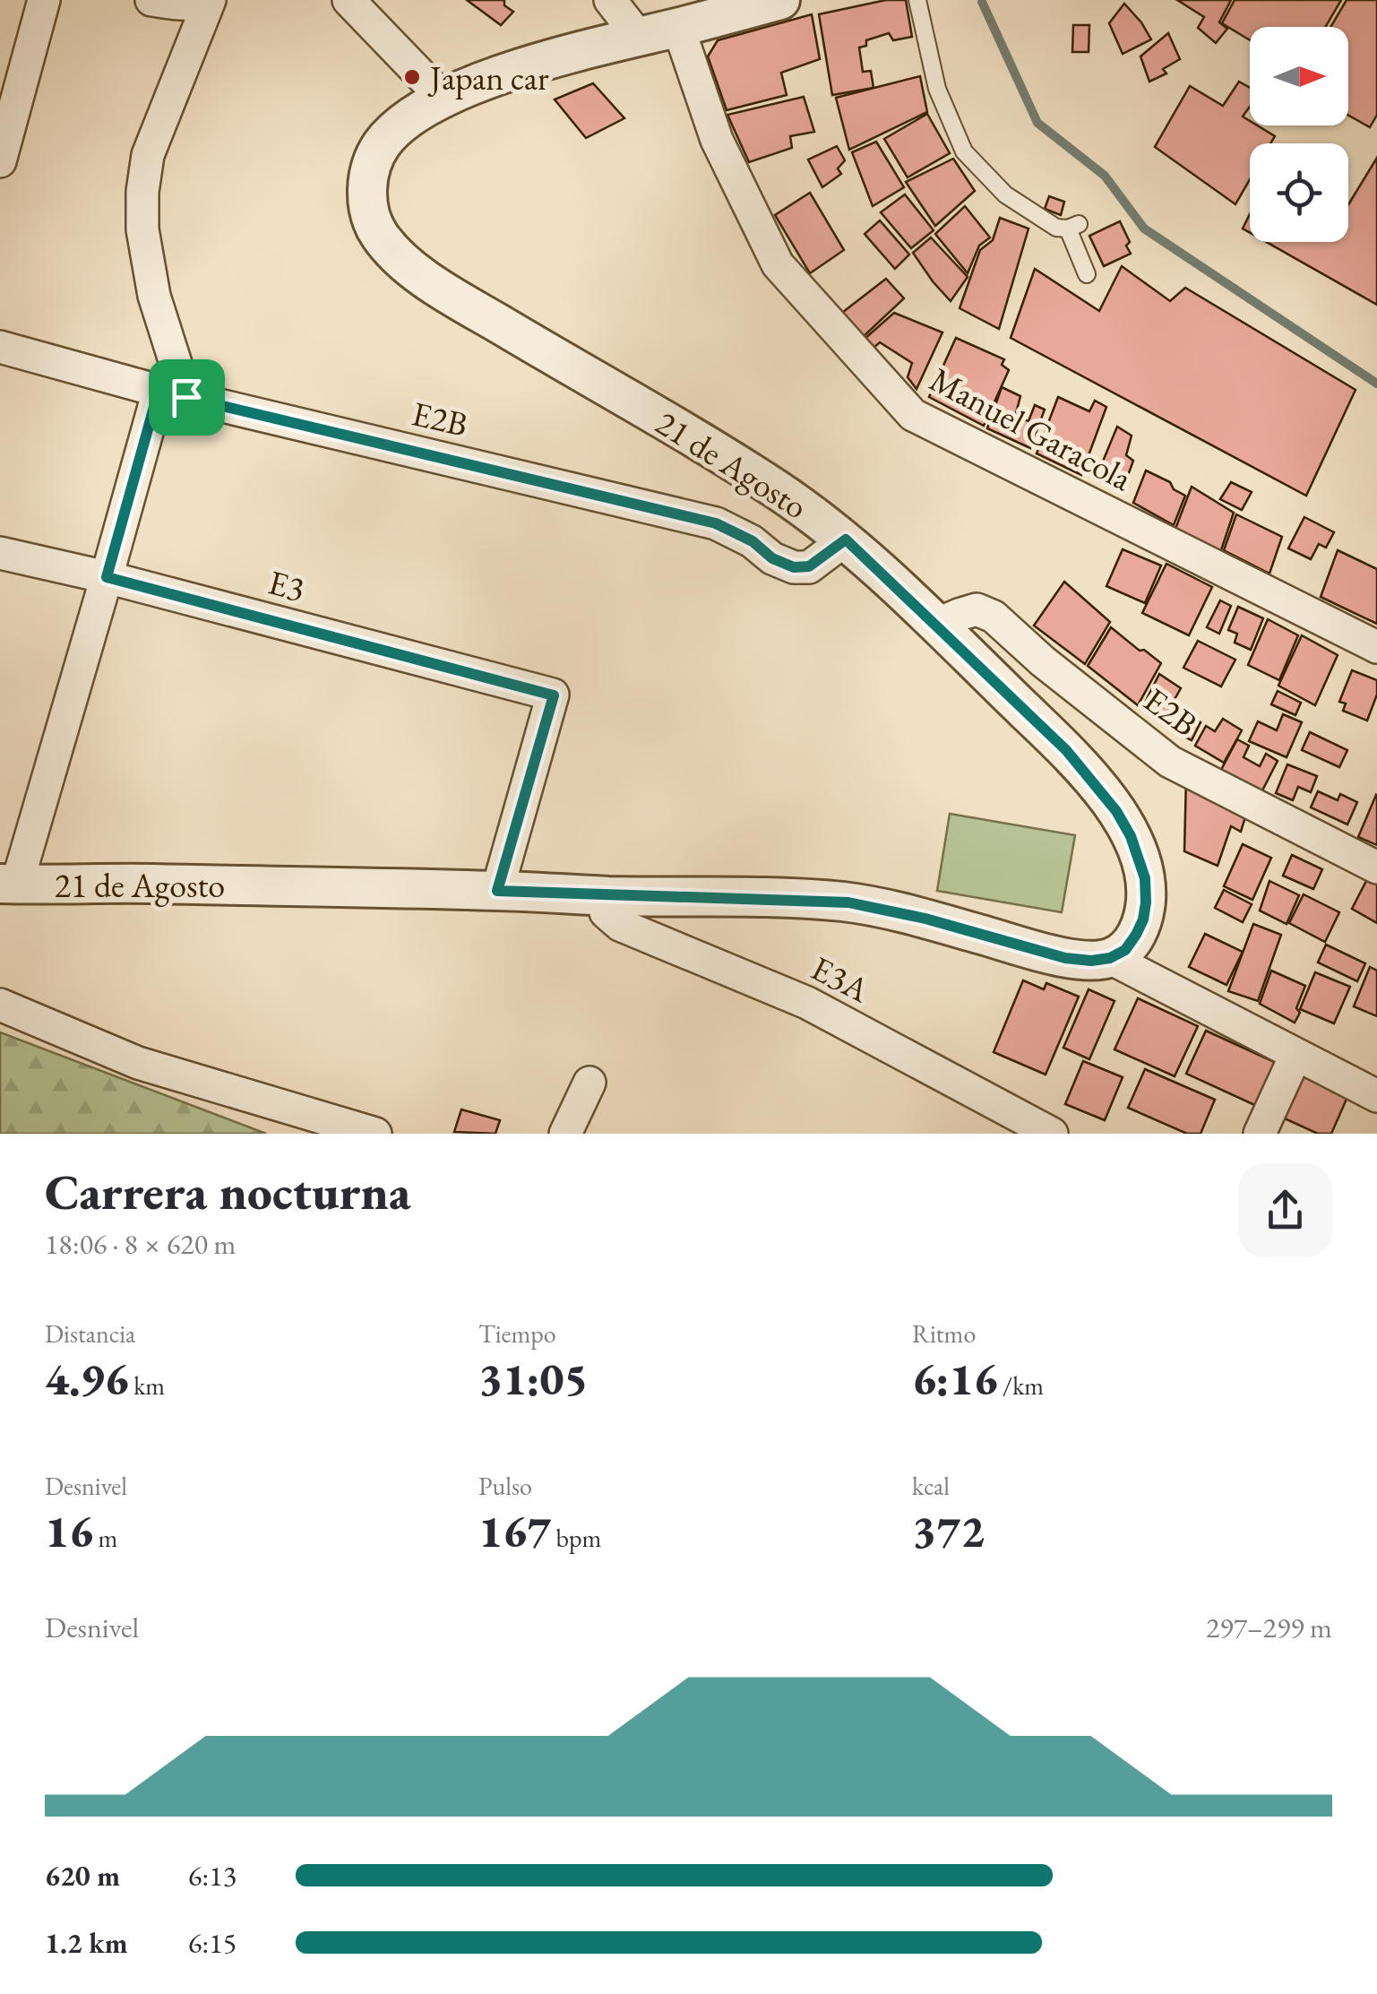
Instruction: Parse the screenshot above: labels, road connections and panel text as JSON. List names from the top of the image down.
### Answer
{
  "streets": {
    "street": [
      "E2B",
      "Manuel Garacola",
      "21 de Agosto",
      "E3",
      "E3A"
    ]
  },
  "crossings": [
    ["E2B", "21 de Agosto"],
    ["Manuel Garacola", "21 de Agosto"],
    ["21 de Agosto", "E3"],
    ["21 de Agosto", "E3A"]
  ],
  "places": ["Japan car"],
  "north": "right",
  "page": {
    "heading": ["Carrera nocturna", "18:06 · 8 × 620 m"],
    "stats": [
      ["Distancia", "4.96 km"],
      ["Tiempo", "31:05"],
      ["Ritmo", "6:16 /km"],
      ["Desnivel", "16 m"],
      ["Pulso", "167 bpm"],
      ["kcal", "372"]
    ],
    "chart": ["Desnivel", "297–299 m"],
    "list": [
      {
        "name": "620 m",
        "note": "6:13"
      },
      {
        "name": "1.2 km",
        "note": "6:15"
      }
    ]
  }
}
